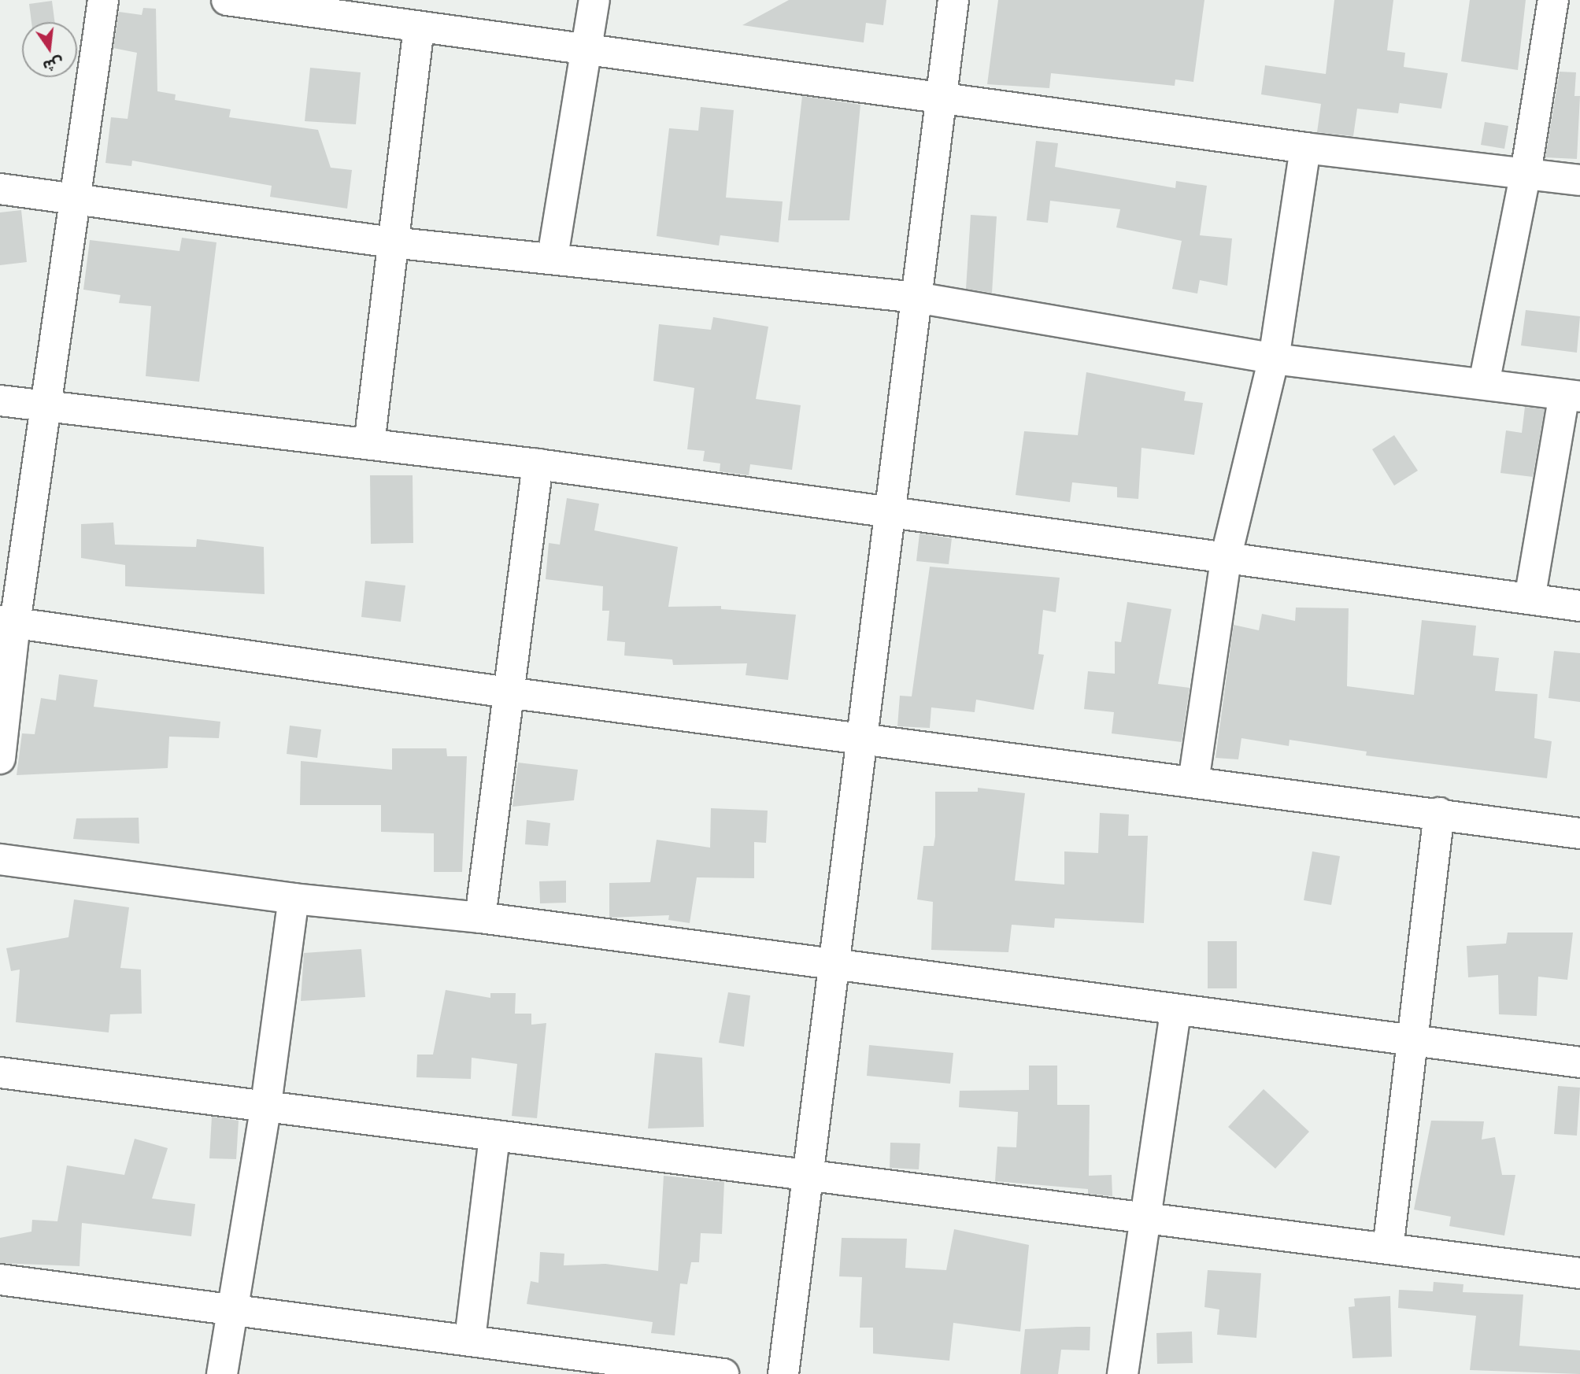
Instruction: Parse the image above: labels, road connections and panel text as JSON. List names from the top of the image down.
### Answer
{
  "north": "bottom"
}
